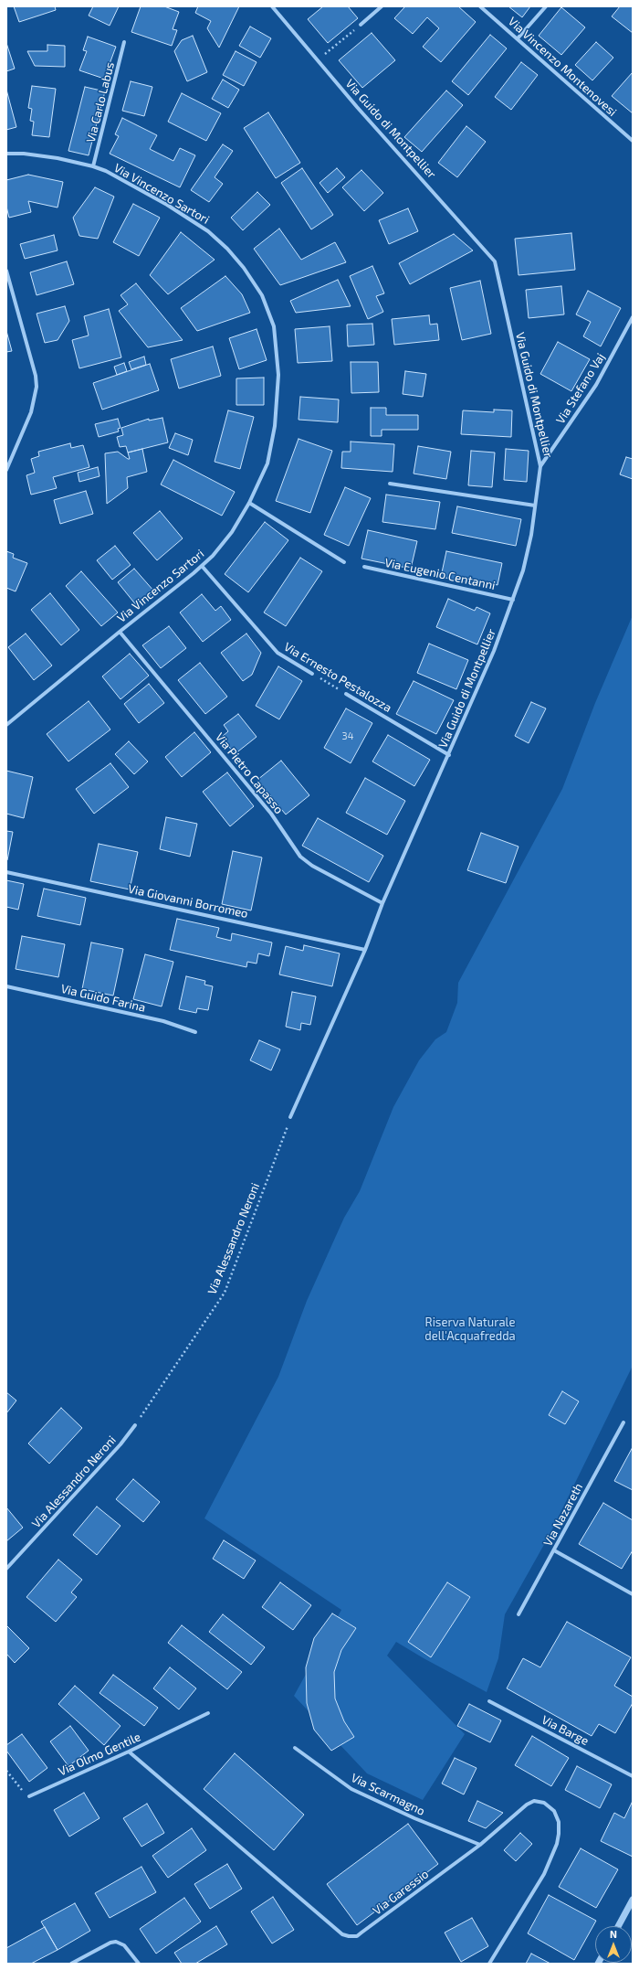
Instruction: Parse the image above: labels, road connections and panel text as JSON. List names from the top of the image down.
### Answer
{
  "streets": {
    "street": [
      "Via Vincenzo Montenovesi",
      "Via Carlo Labus",
      "Via Guido di Montpellier",
      "Via Vincenzo Sartori",
      "Via Stefano Vaj",
      "Via Eugenio Centanni",
      "Via Ernesto Pestalozza",
      "Via Pietro Capasso",
      "Via Giovanni Borromeo",
      "Via Guido Farina",
      "Via Alessandro Neroni",
      "Via Nazareth",
      "Via Barge",
      "Via Olmo Gentile",
      "Via Scarmagno",
      "Via Garessio"
    ]
  },
  "crossings": [
    ["Via Carlo Labus", "Via Vincenzo Sartori"],
    ["Via Guido di Montpellier", "Via Stefano Vaj"],
    ["Via Guido di Montpellier", "Via Eugenio Centanni"],
    ["Via Guido di Montpellier", "Via Ernesto Pestalozza"],
    ["Via Guido di Montpellier", "Via Pietro Capasso"],
    ["Via Guido di Montpellier", "Via Giovanni Borromeo"],
    ["Via Vincenzo Sartori", "Via Ernesto Pestalozza"],
    ["Via Vincenzo Sartori", "Via Pietro Capasso"],
    ["Via Olmo Gentile", "Via Garessio"],
    ["Via Scarmagno", "Via Garessio"]
  ],
  "parks": ["Riserva Naturale dell'Acquafredda"],
  "house_numbers": ["34"],
  "north": "top"
}
